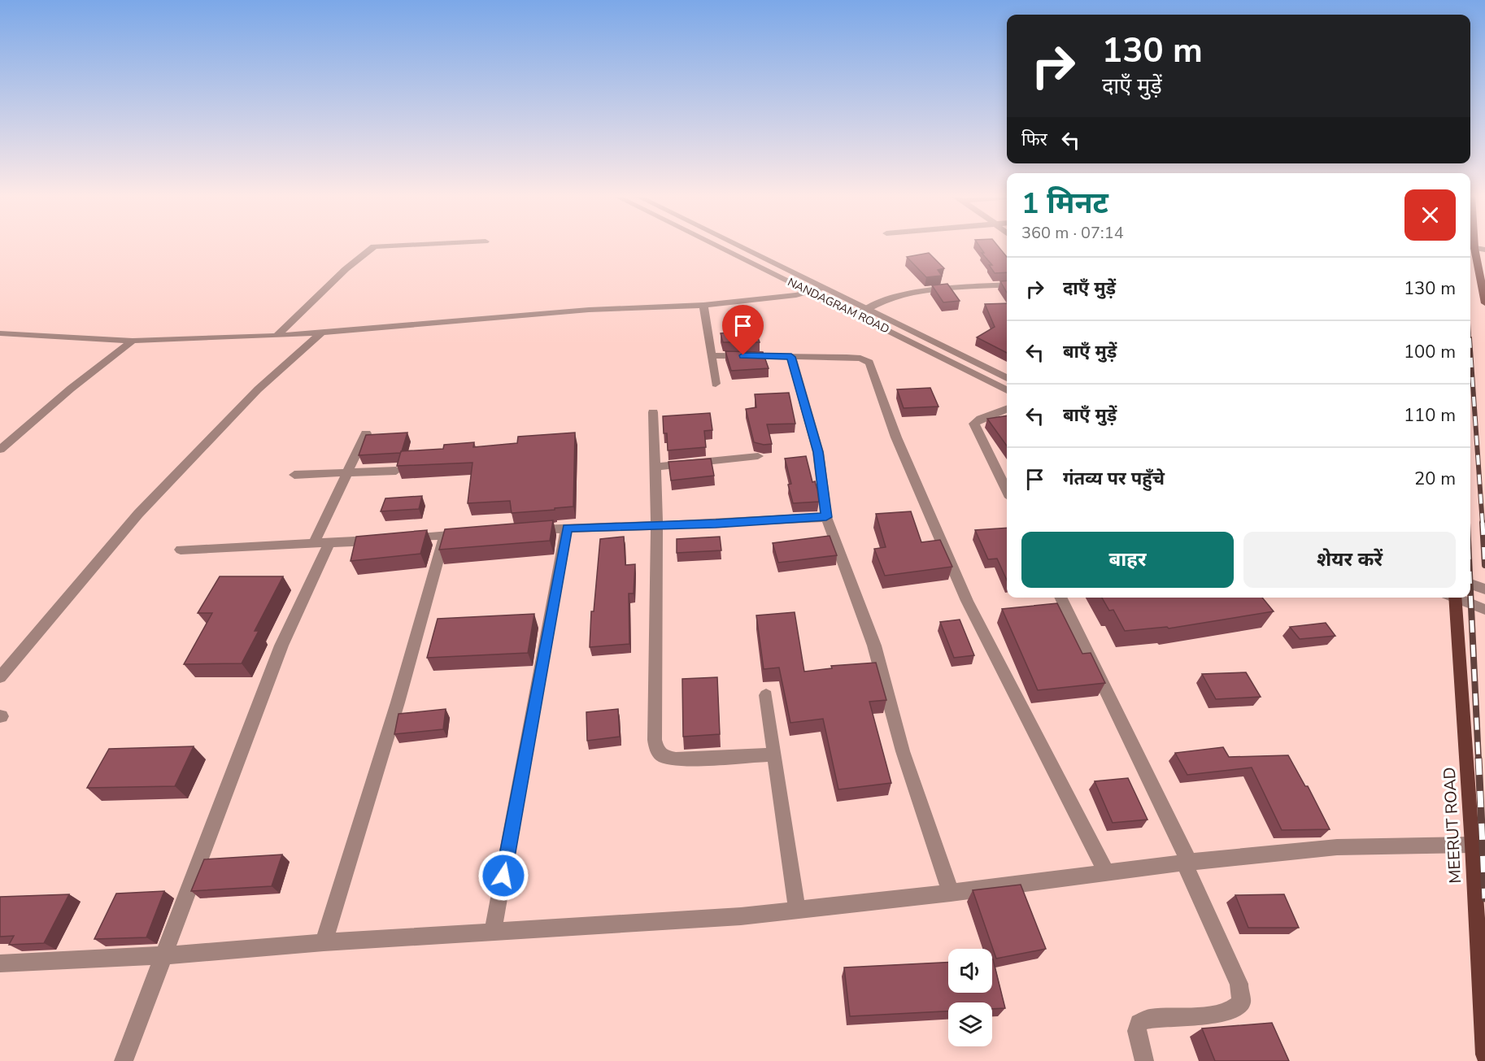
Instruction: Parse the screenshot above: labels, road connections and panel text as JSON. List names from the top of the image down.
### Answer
{
  "streets": {
    "main road": ["MEERUT ROAD"],
    "street": ["NANDAGRAM ROAD"]
  },
  "page": {
    "turn": ["130 m", "दाएँ मुड़ें"],
    "then": "फिर",
    "heading": ["1 मिनट", "360 m · 07:14"],
    "list": [
      {
        "name": "दाएँ मुड़ें",
        "value": "130 m"
      },
      {
        "name": "बाएँ मुड़ें",
        "value": "100 m"
      },
      {
        "name": "बाएँ मुड़ें",
        "value": "110 m"
      },
      {
        "name": "गंतव्य पर पहुँचे",
        "value": "20 m"
      }
    ],
    "buttons": ["बाहर", "शेयर करें"]
  }
}
